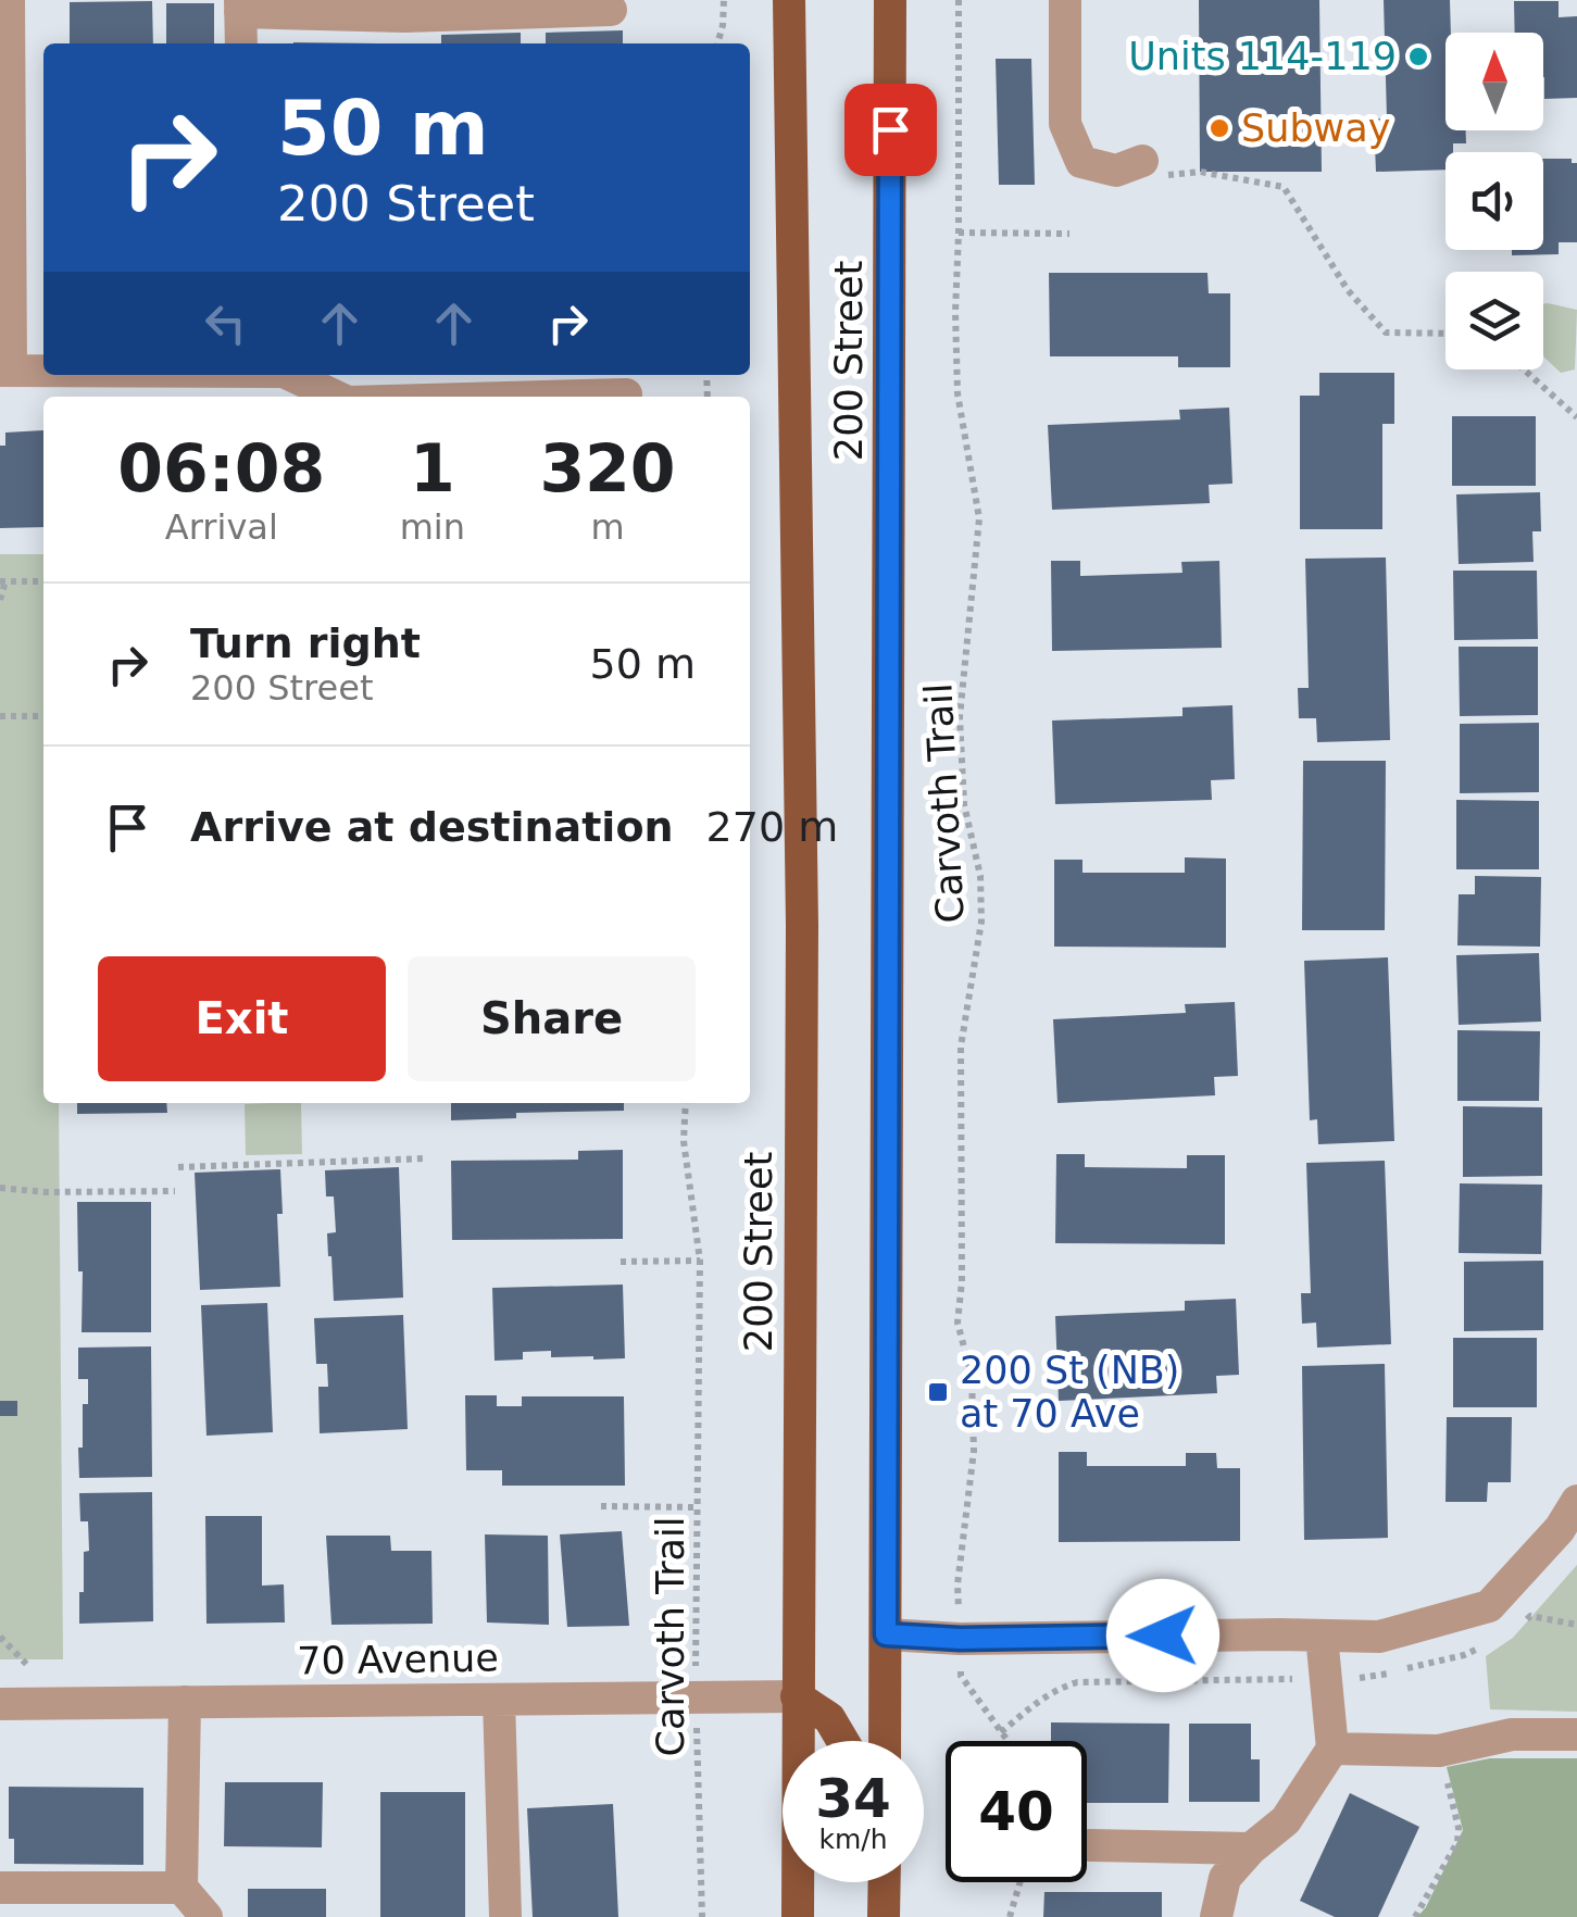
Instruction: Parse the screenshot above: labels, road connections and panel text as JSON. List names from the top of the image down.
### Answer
{
  "streets": {
    "main road": ["200 Street"],
    "street": ["70 Avenue"],
    "path": ["Carvoth Trail"]
  },
  "crossings": [
    ["200 Street", "70 Avenue"],
    ["Carvoth Trail", "70 Avenue"]
  ],
  "places": {
    "other": ["Units 114-119", "Subway"],
    "transit": ["200 St (NB) at 70 Ave"]
  },
  "north": "top",
  "page": {
    "turn": ["50 m", "200 Street"],
    "eta": [
      "06:08",
      "Arrival",
      "1",
      "min",
      "320",
      "m"
    ],
    "list": [
      {
        "name": "Turn right",
        "note": "200 Street",
        "value": "50 m"
      },
      {
        "name": "Arrive at destination",
        "value": "270 m"
      }
    ],
    "buttons": ["Exit", "Share"],
    "speed": "34 km/h",
    "limit": "40"
  }
}
